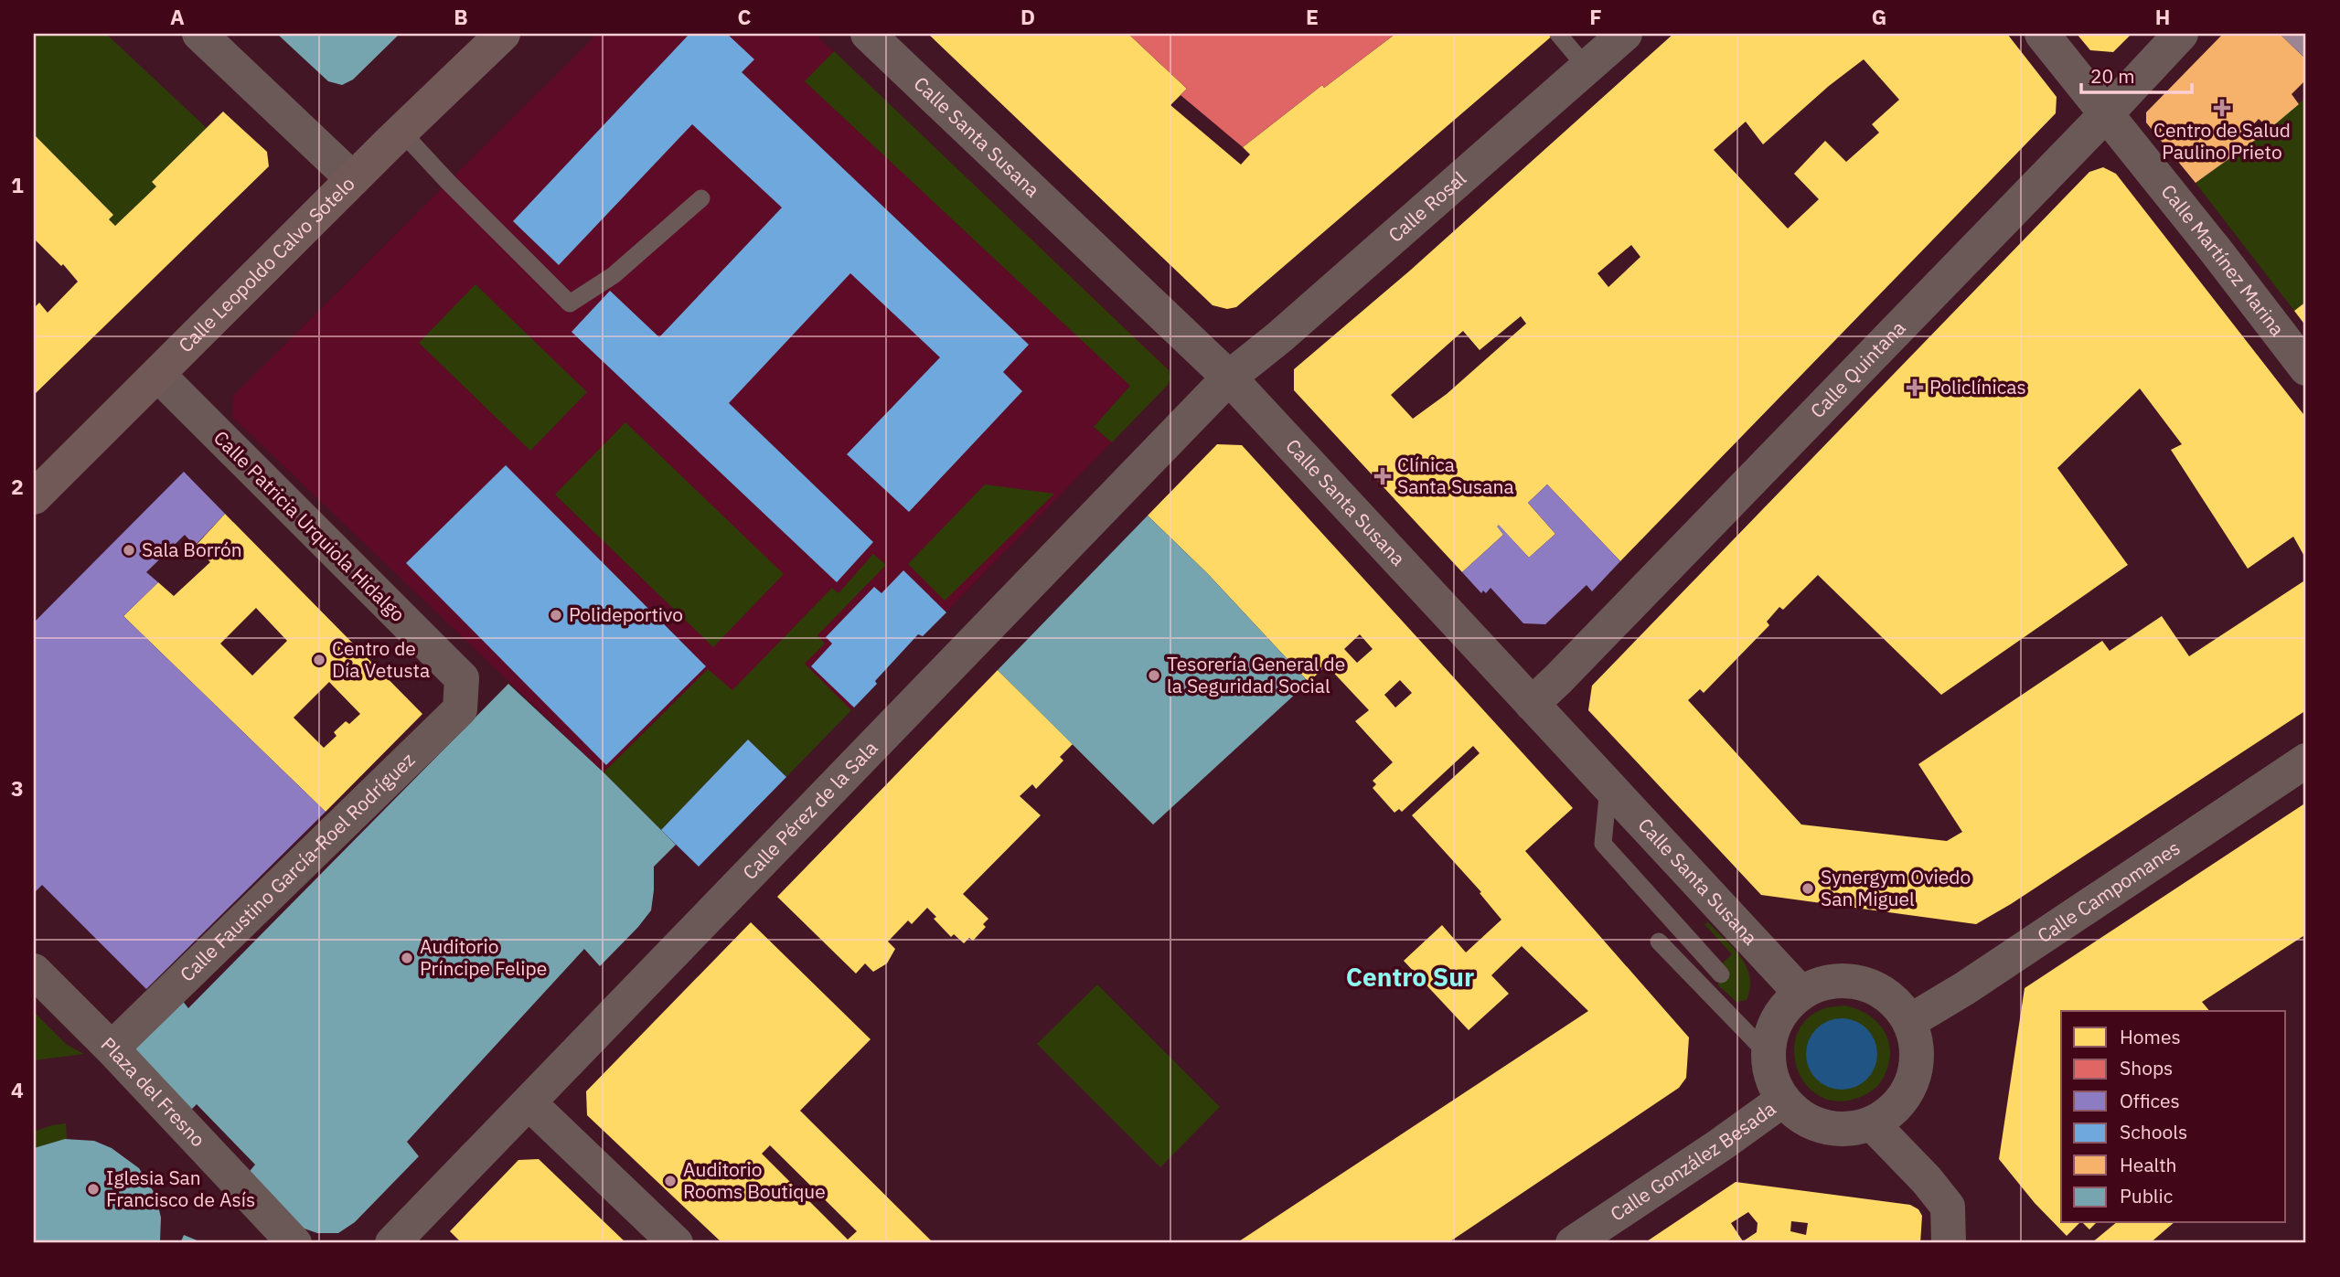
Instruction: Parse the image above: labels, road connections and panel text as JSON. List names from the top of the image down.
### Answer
{
  "streets": {
    "street": [
      "Calle Santa Susana",
      "Calle Rosal",
      "Calle Martínez Marina",
      "Calle Leopoldo Calvo Sotelo",
      "Calle Quintana",
      "Calle Patricia Urquiola Hidalgo",
      "Calle Pérez de la Sala",
      "Calle Faustino García-Roel Rodríguez",
      "Calle Campomanes",
      "Plaza del Fresno",
      "Calle González Besada"
    ]
  },
  "crossings": [
    ["Calle Santa Susana", "Calle Rosal"],
    ["Calle Santa Susana", "Calle Quintana"],
    ["Calle Santa Susana", "Calle Pérez de la Sala"],
    ["Calle Santa Susana", "Calle Campomanes"],
    ["Calle Santa Susana", "Calle González Besada"],
    ["Calle Rosal", "Calle Pérez de la Sala"],
    ["Calle Martínez Marina", "Calle Quintana"],
    ["Calle Leopoldo Calvo Sotelo", "Calle Patricia Urquiola Hidalgo"],
    ["Calle Patricia Urquiola Hidalgo", "Calle Faustino García-Roel Rodríguez"],
    ["Calle Faustino García-Roel Rodríguez", "Plaza del Fresno"],
    ["Calle Campomanes", "Calle González Besada"]
  ],
  "districts": ["Centro Sur"],
  "places": {
    "health": ["Centro de Salud Paulino Prieto", "Policlínicas", "Clínica Santa Susana"],
    "other": [
      "Sala Borrón",
      "Polideportivo",
      "Centro de Día Vetusta",
      "Tesorería General de la Seguridad Social",
      "Synergym Oviedo San Miguel",
      "Auditorio Príncipe Felipe",
      "Auditorio Rooms Boutique",
      "Iglesia San Francisco de Asís"
    ]
  },
  "legend": [
    "Homes",
    "Shops",
    "Offices",
    "Schools",
    "Health",
    "Public"
  ],
  "scale_bar": "20 m",
  "grid": {
    "columns": [
      "A",
      "B",
      "C",
      "D",
      "E",
      "F",
      "G",
      "H"
    ],
    "rows": [
      "1",
      "2",
      "3",
      "4"
    ]
  }
}
